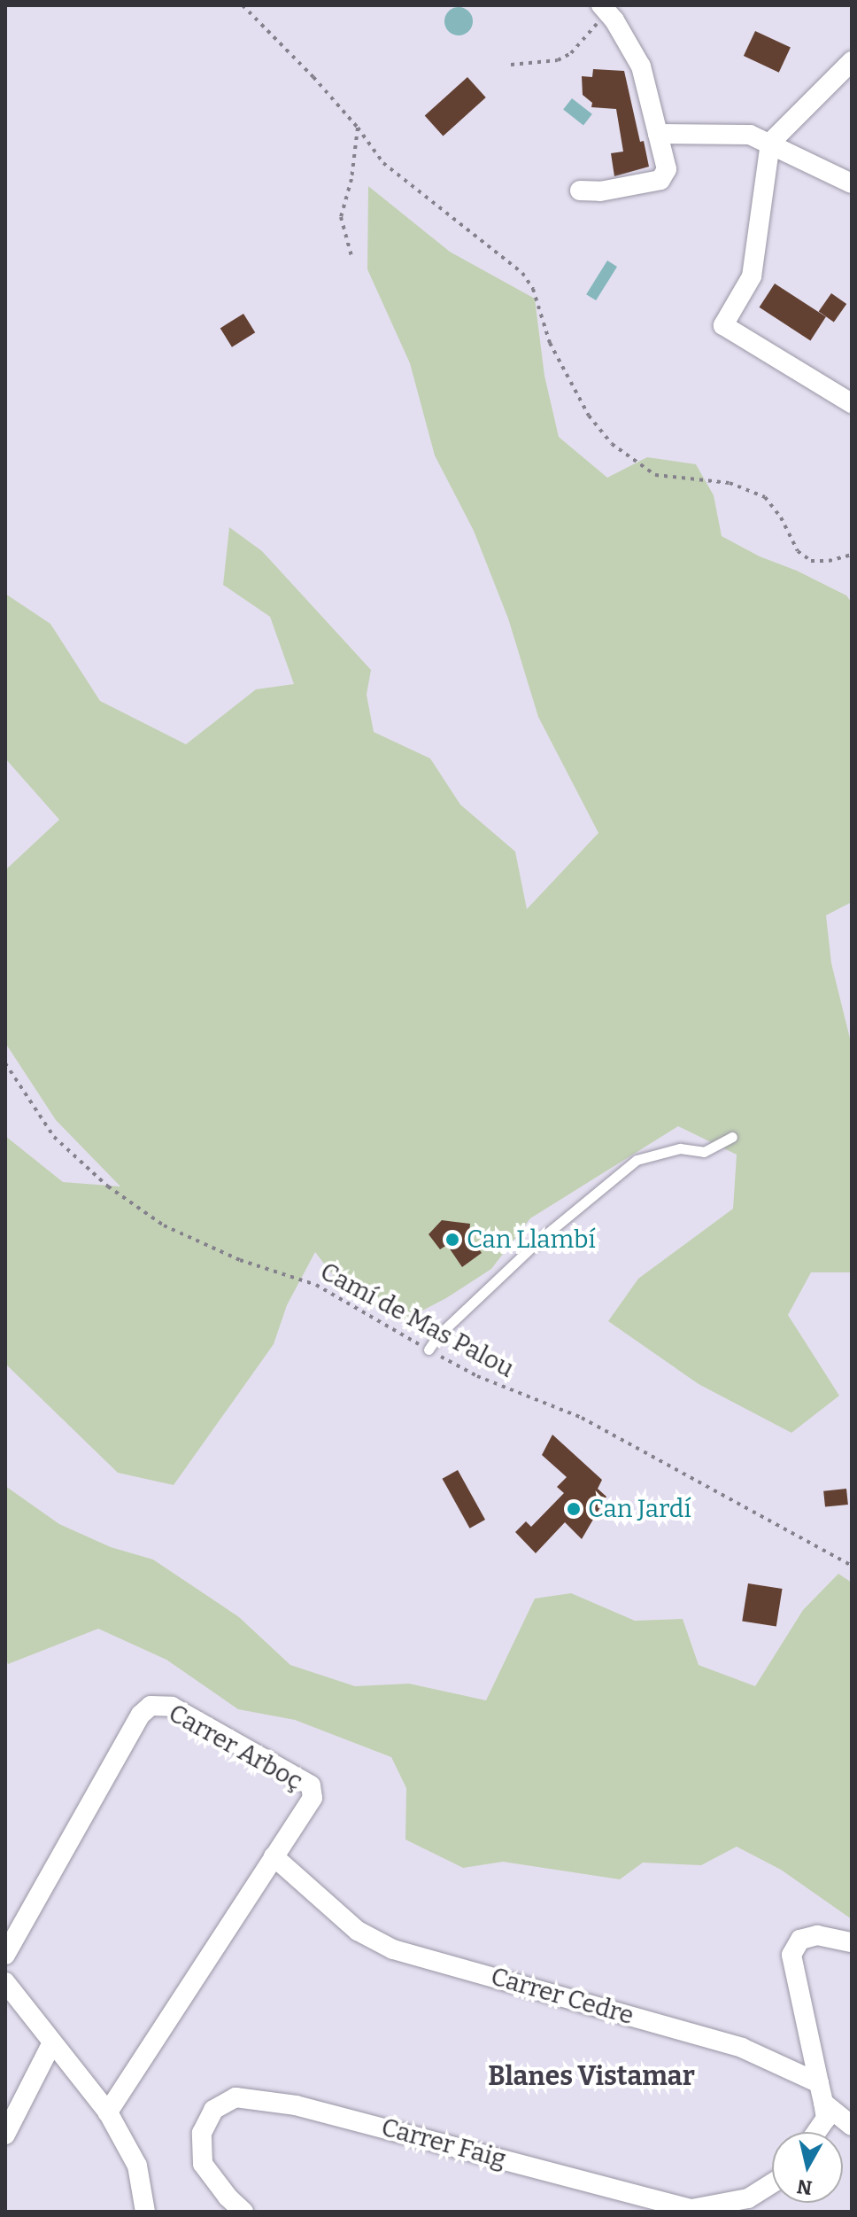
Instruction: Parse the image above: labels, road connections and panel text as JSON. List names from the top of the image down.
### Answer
{
  "streets": {
    "street": ["Carrer Arboç", "Carrer Cedre", "Carrer Faig"],
    "path": ["Camí de Mas Palou"]
  },
  "crossings": [
    ["Carrer Arboç", "Carrer Cedre"]
  ],
  "districts": ["Blanes Vistamar"],
  "places": ["Can Llambí", "Can Jardí"],
  "north": "bottom"
}
